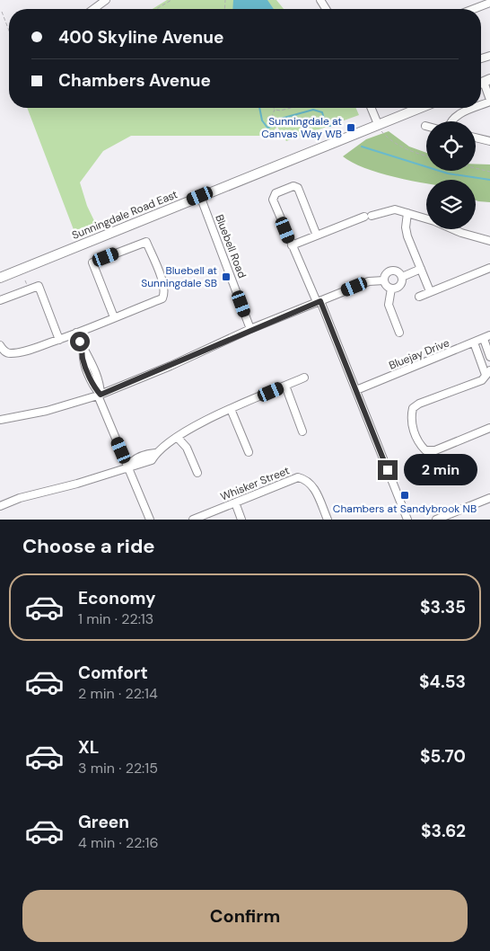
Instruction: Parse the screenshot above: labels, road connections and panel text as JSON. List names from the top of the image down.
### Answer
{
  "streets": {
    "main road": ["Sunningdale Road East"],
    "street": ["Bluebell Road", "Bluejay Drive", "Whisker Street"]
  },
  "crossings": [
    ["Sunningdale Road East", "Bluebell Road"]
  ],
  "places": {
    "transit": ["Sunningdale at Canvas Way WB", "Bluebell at Sunningdale SB", "Chambers at Sandybrook NB"]
  },
  "page": {
    "banner": ["400 Skyline Avenue", "Chambers Avenue"],
    "bubble": "2 min",
    "heading": "Choose a ride",
    "list": [
      {
        "name": "Economy",
        "note": "1 min · 22:13",
        "value": "$3.35"
      },
      {
        "name": "Comfort",
        "note": "2 min · 22:14",
        "value": "$4.53"
      },
      {
        "name": "XL",
        "note": "3 min · 22:15",
        "value": "$5.70"
      },
      {
        "name": "Green",
        "note": "4 min · 22:16",
        "value": "$3.62"
      }
    ],
    "buttons": "Confirm"
  }
}
